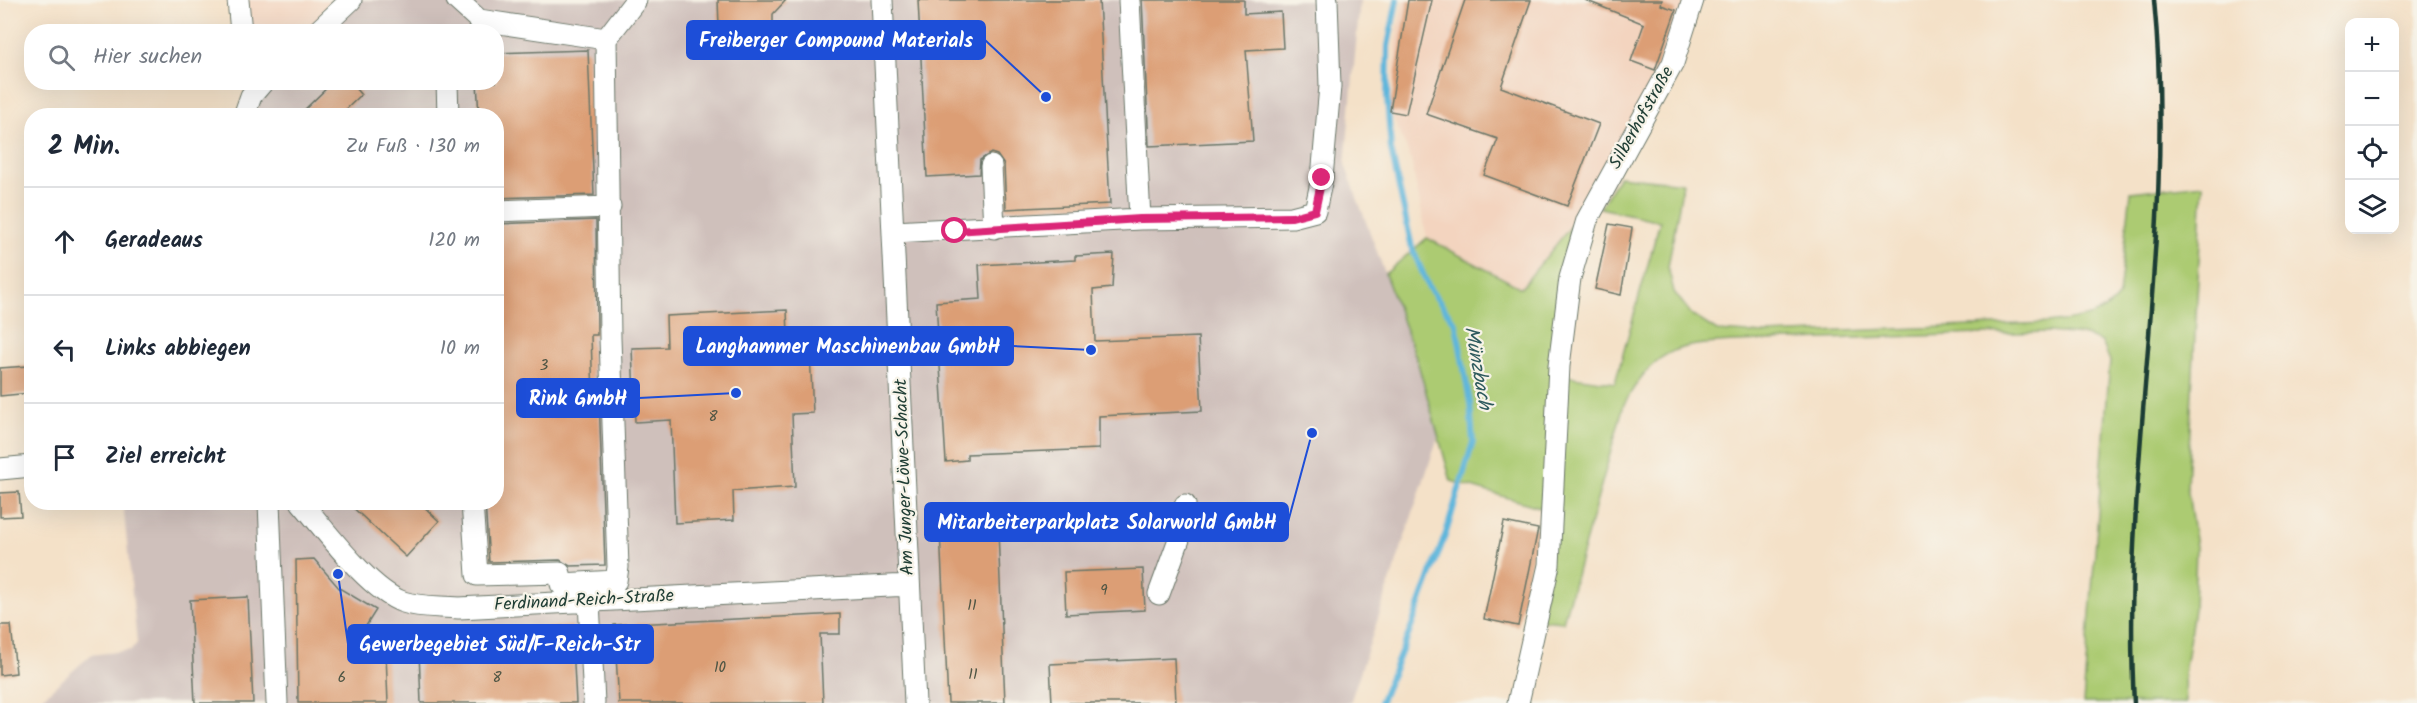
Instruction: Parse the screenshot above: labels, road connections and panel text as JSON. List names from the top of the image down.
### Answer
{
  "streets": {
    "street": ["Silberhofstraße", "Am Junger-Löwe-Schacht", "Ferdinand-Reich-Straße"]
  },
  "crossings": [
    ["Am Junger-Löwe-Schacht", "Ferdinand-Reich-Straße"]
  ],
  "water": ["Münzbach"],
  "places": [
    "Freiberger Compound Materials",
    "Langhammer Maschinenbau GmbH",
    "Rink GmbH",
    "Mitarbeiterparkplatz Solarworld GmbH",
    "Gewerbegebiet Süd/F-Reich-Str"
  ],
  "house_numbers": [
    "3",
    "8",
    "9",
    "11",
    "10",
    "11",
    "6",
    "8"
  ],
  "page": {
    "map_buttons": ["+", "−"],
    "search": "Hier suchen",
    "heading": ["2 Min.", "Zu Fuß · 130 m"],
    "list": [
      ["Geradeaus", "120 m"],
      ["Links abbiegen", "10 m"],
      "Ziel erreicht"
    ]
  }
}
